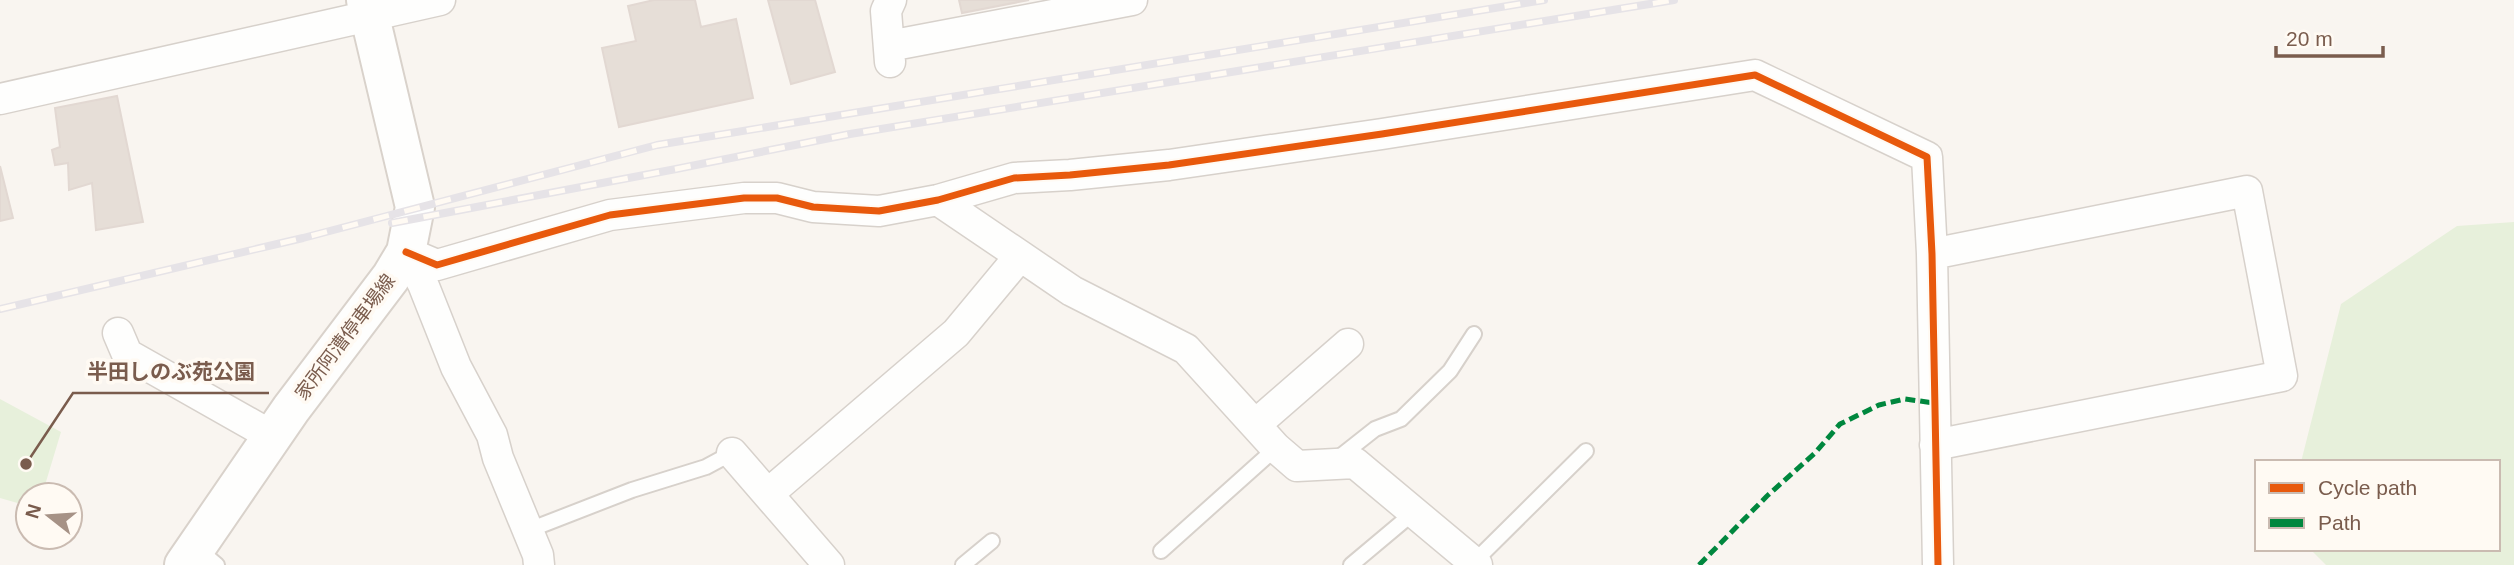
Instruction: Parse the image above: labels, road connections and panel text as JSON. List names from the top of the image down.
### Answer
{
  "streets": {
    "main road": ["家所阿漕停車場線"]
  },
  "places": ["半田しのぶ苑公園"],
  "legend": ["Cycle path", "Path"],
  "scale_bar": "20 m",
  "north": "left"
}
